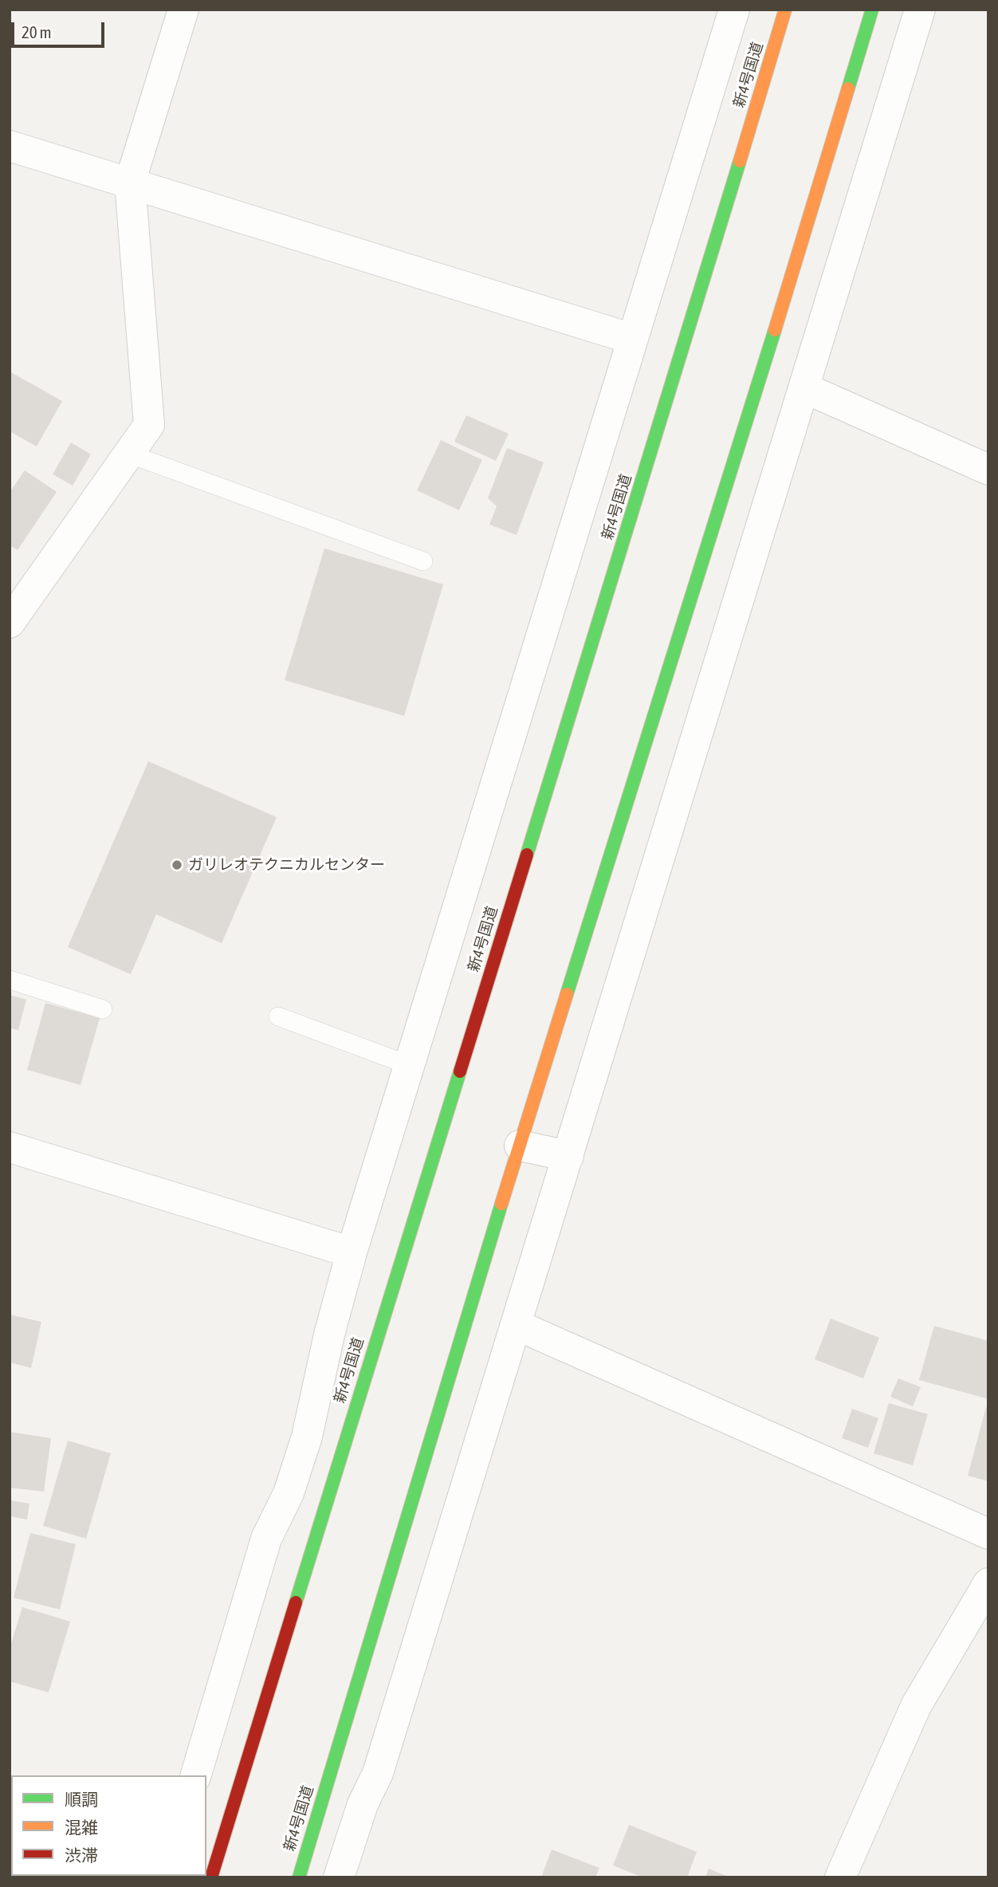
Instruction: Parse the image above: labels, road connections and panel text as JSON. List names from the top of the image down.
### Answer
{
  "streets": {
    "highway": ["新4号国道"]
  },
  "places": ["ガリレオテクニカルセンター"],
  "legend": ["順調", "混雑", "渋滞"],
  "scale_bar": "20 m"
}
